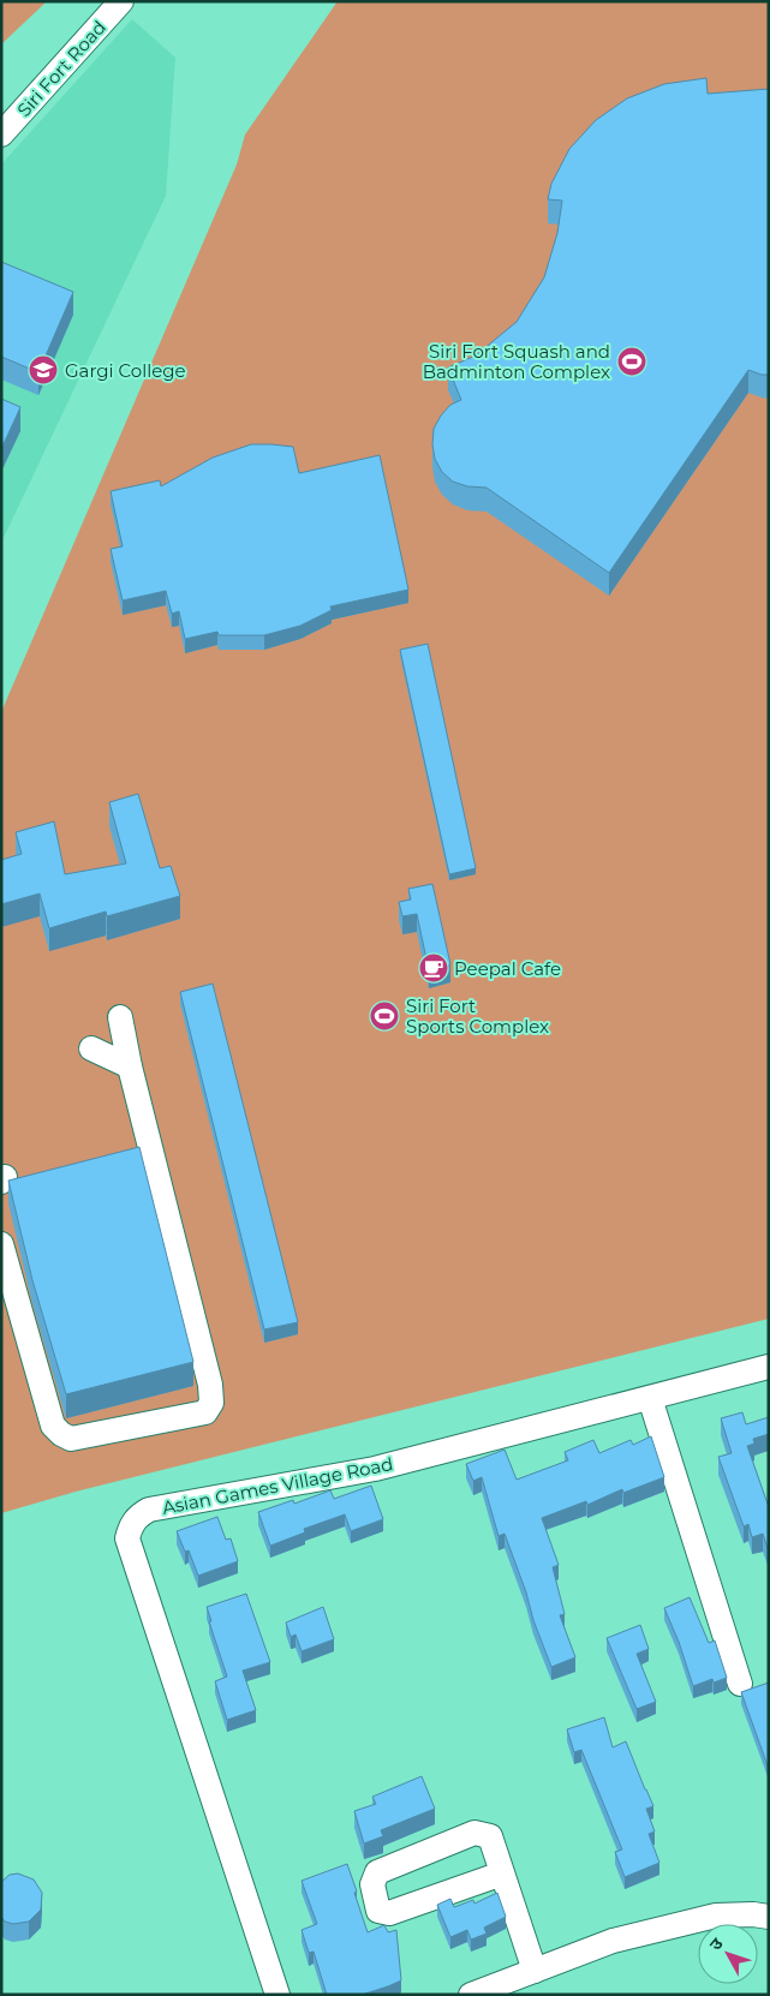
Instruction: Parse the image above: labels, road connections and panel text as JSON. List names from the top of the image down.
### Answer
{
  "streets": {
    "street": ["Siri Fort Road", "Asian Games Village Road"]
  },
  "places": {
    "sports": ["Siri Fort Squash and Badminton Complex", "Siri Fort Sports Complex"],
    "school or university": ["Gargi College"],
    "cafe": ["Peepal Cafe"]
  },
  "north": "top left"
}
